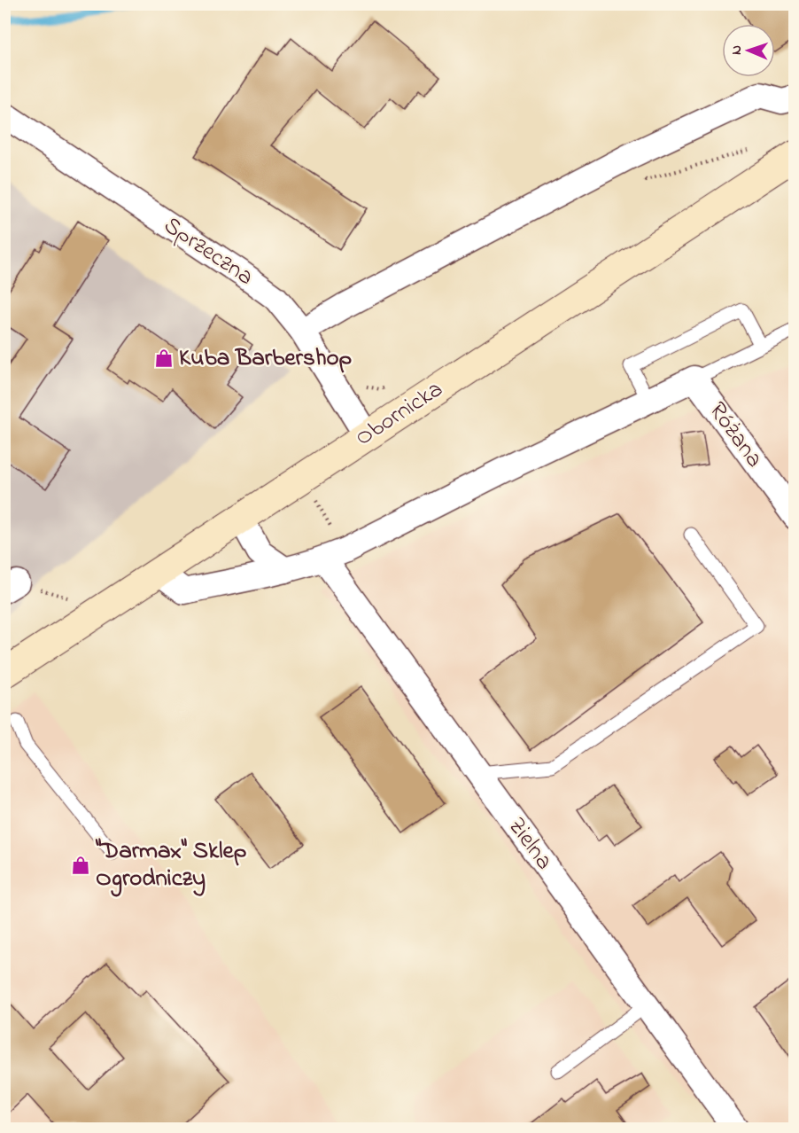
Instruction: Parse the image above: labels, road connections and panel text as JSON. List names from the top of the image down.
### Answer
{
  "streets": {
    "main road": ["Obornicka"],
    "street": ["Sprzeczna", "Różana", "Zielna"]
  },
  "crossings": [
    ["Sprzeczna", "Obornicka"]
  ],
  "places": {
    "shop": ["Kuba Barbershop", "\"Darmax\" Sklep Ogrodniczy"]
  },
  "north": "left"
}
